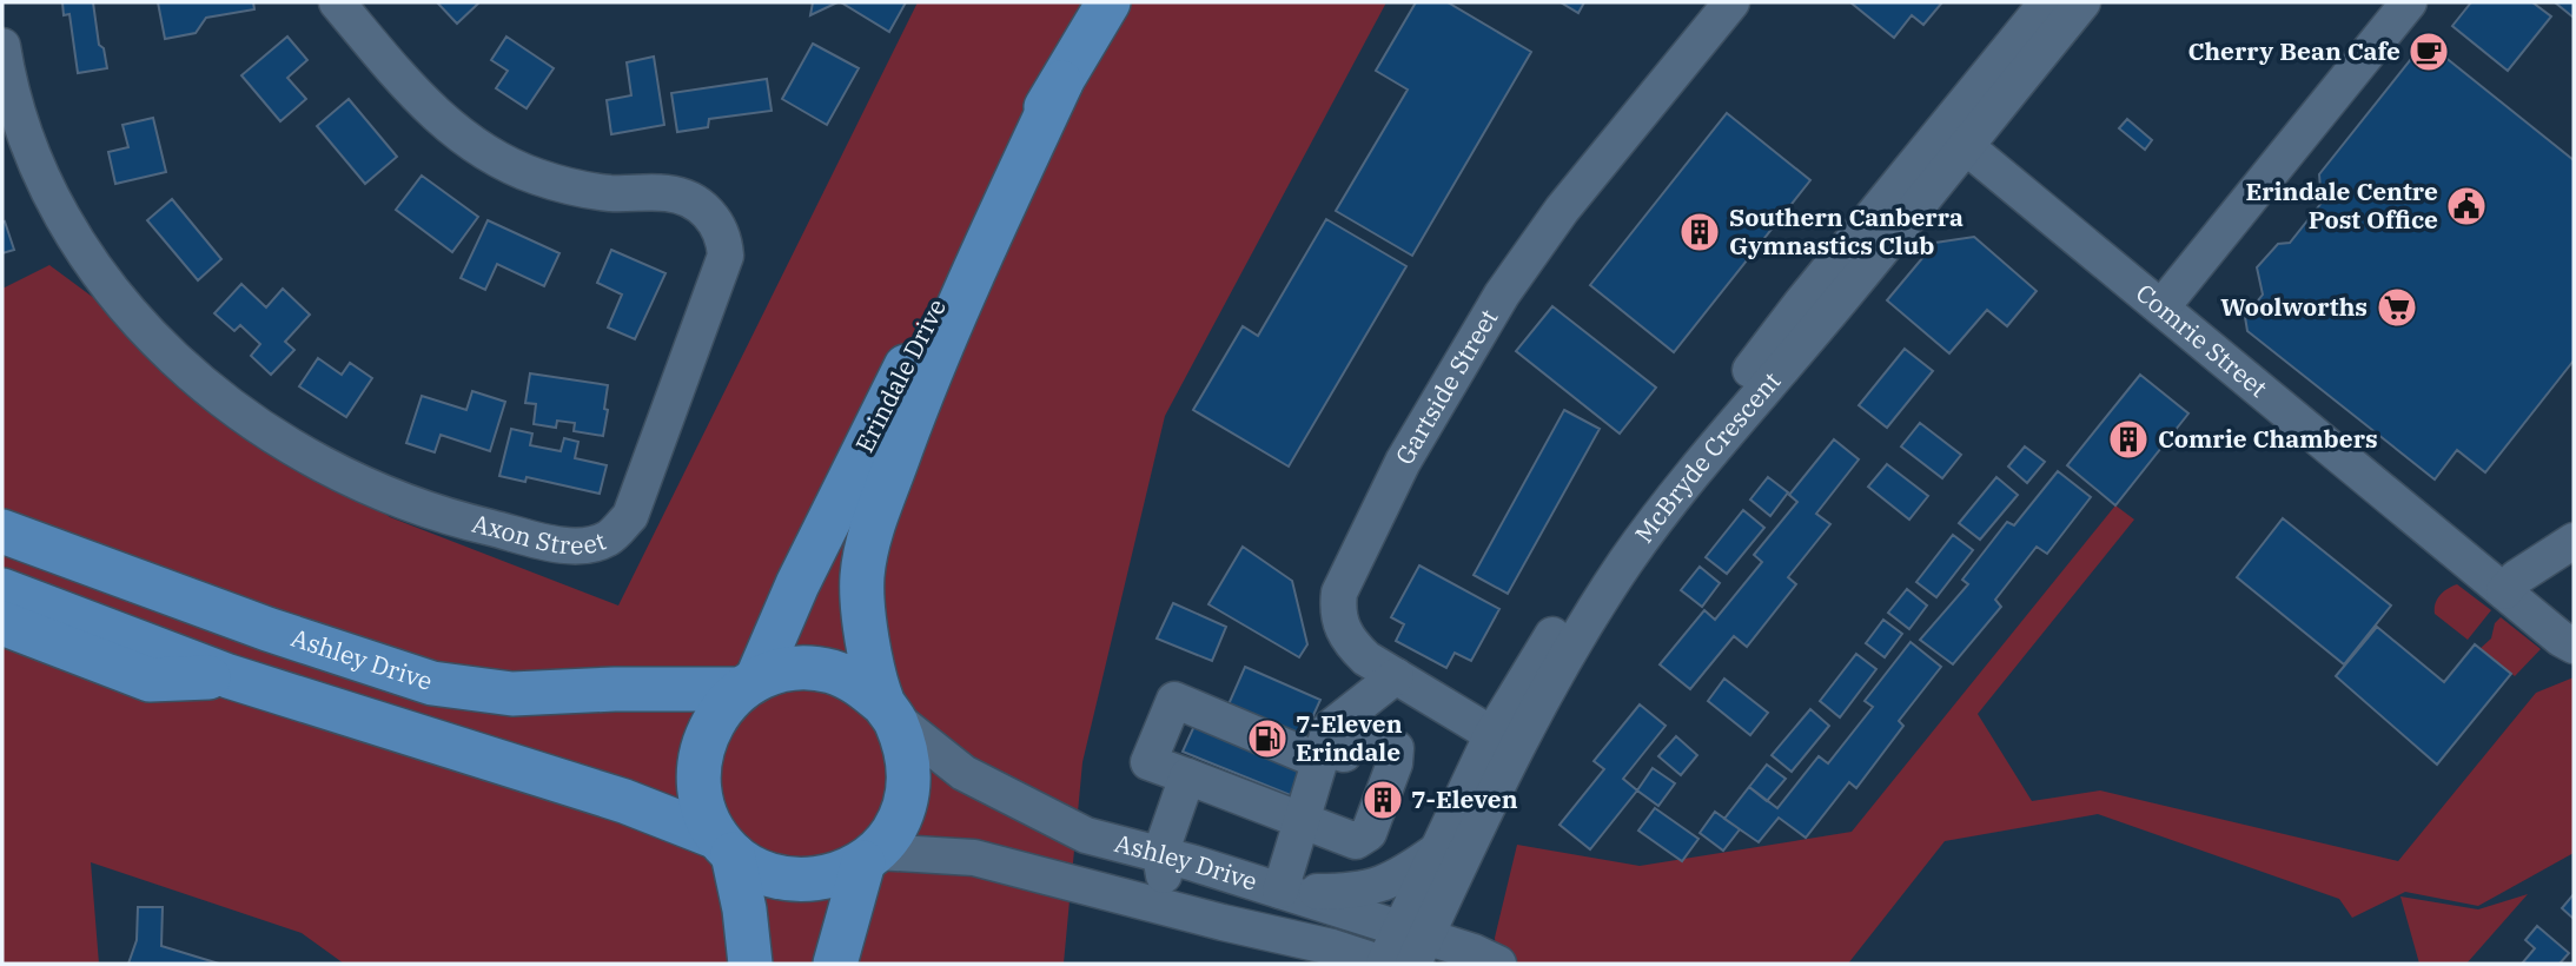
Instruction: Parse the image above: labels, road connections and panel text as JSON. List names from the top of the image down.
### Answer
{
  "streets": {
    "main road": ["Erindale Drive", "Ashley Drive"],
    "street": [
      "Comrie Street",
      "Gartside Street",
      "McBryde Crescent",
      "Axon Street"
    ]
  },
  "crossings": [
    ["Comrie Street", "McBryde Crescent"],
    ["Erindale Drive", "Ashley Drive"],
    ["Gartside Street", "McBryde Crescent"],
    ["McBryde Crescent", "Ashley Drive"]
  ],
  "places": {
    "cafe": ["Cherry Bean Cafe"],
    "public building": ["Erindale Centre Post Office"],
    "building": ["Southern Canberra Gymnastics Club", "Comrie Chambers", "7-Eleven"],
    "supermarket": ["Woolworths"],
    "fuel station": ["7-Eleven Erindale"]
  }
}
